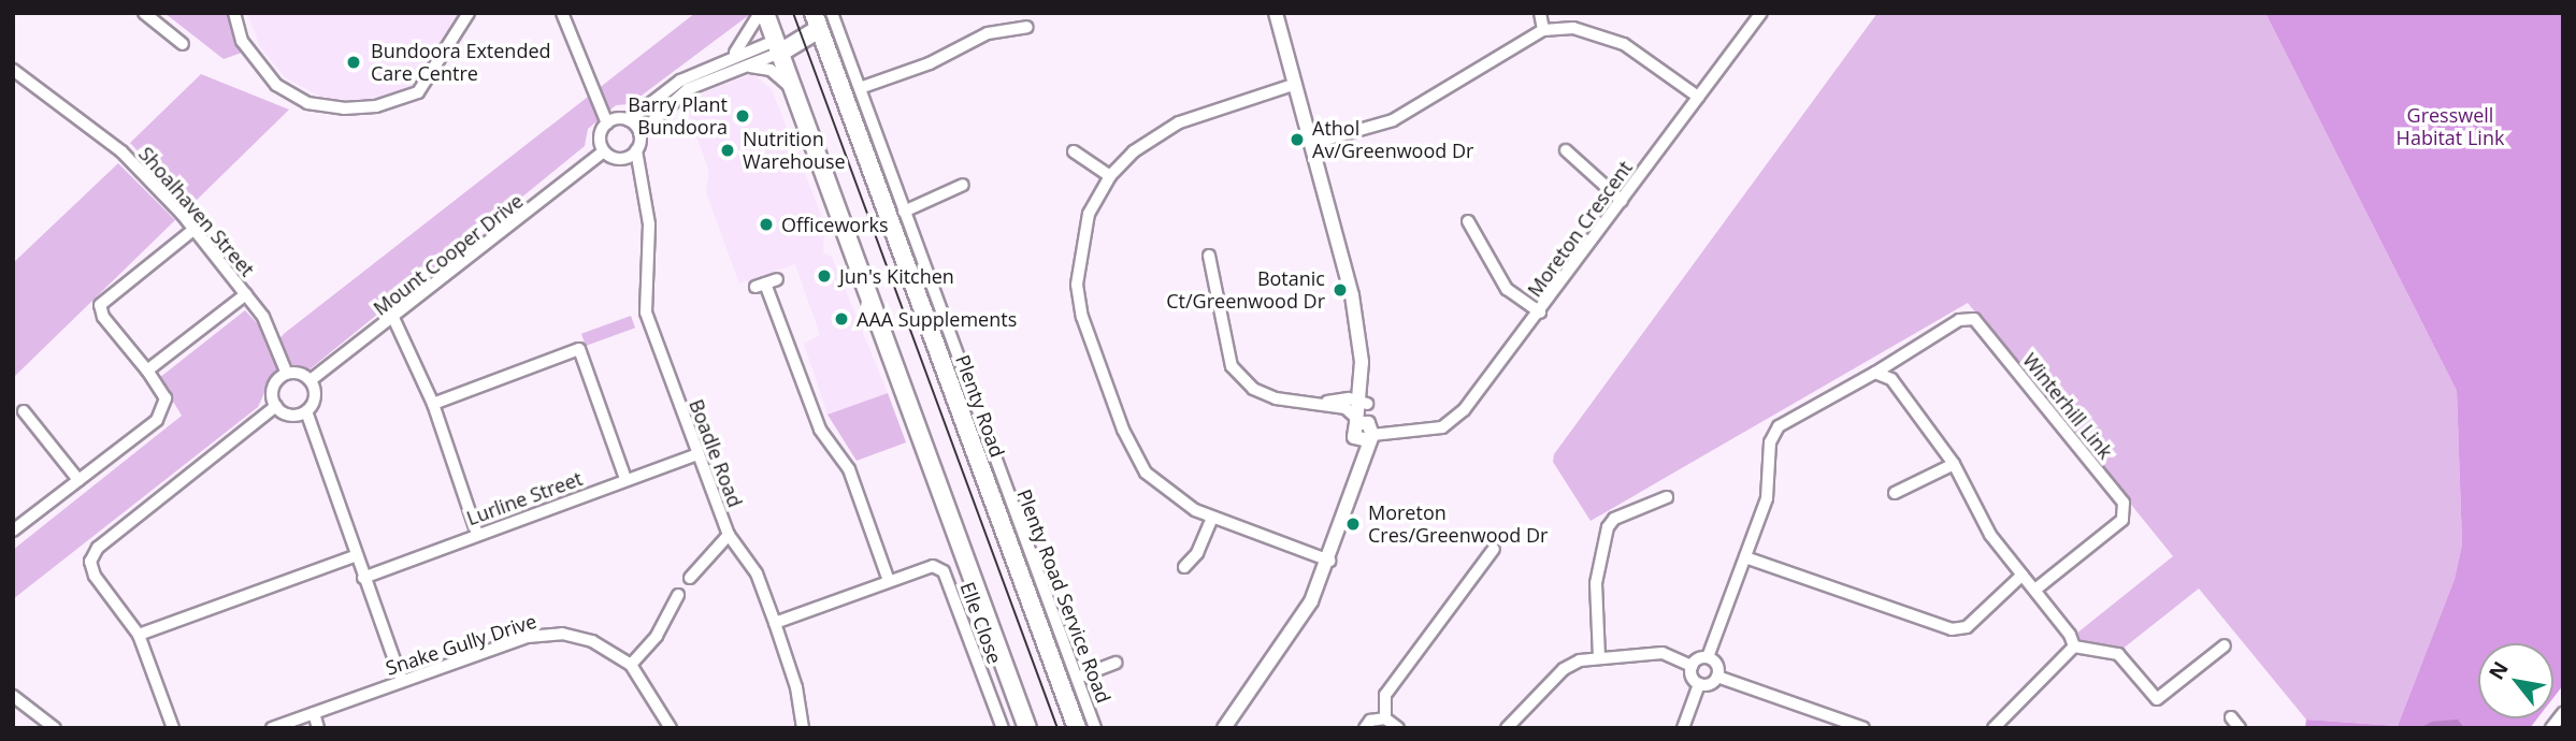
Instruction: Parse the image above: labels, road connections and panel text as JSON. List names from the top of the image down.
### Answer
{
  "streets": {
    "highway": ["Plenty Road"],
    "street": [
      "Shoalhaven Street",
      "Moreton Crescent",
      "Mount Cooper Drive",
      "Winterhill Link",
      "Boadle Road",
      "Lurline Street",
      "Plenty Road Service Road",
      "Elle Close",
      "Snake Gully Drive"
    ]
  },
  "crossings": [
    ["Shoalhaven Street", "Mount Cooper Drive"],
    ["Mount Cooper Drive", "Boadle Road"],
    ["Plenty Road", "Plenty Road Service Road"],
    ["Boadle Road", "Lurline Street"],
    ["Boadle Road", "Elle Close"]
  ],
  "parks": ["Gresswell Habitat Link"],
  "places": [
    "Bundoora Extended Care Centre",
    "Barry Plant Bundoora",
    "Athol Av/Greenwood Dr",
    "Nutrition Warehouse",
    "Officeworks",
    "Jun's Kitchen",
    "Botanic Ct/Greenwood Dr",
    "AAA Supplements",
    "Moreton Cres/Greenwood Dr"
  ],
  "north": "top left"
}
